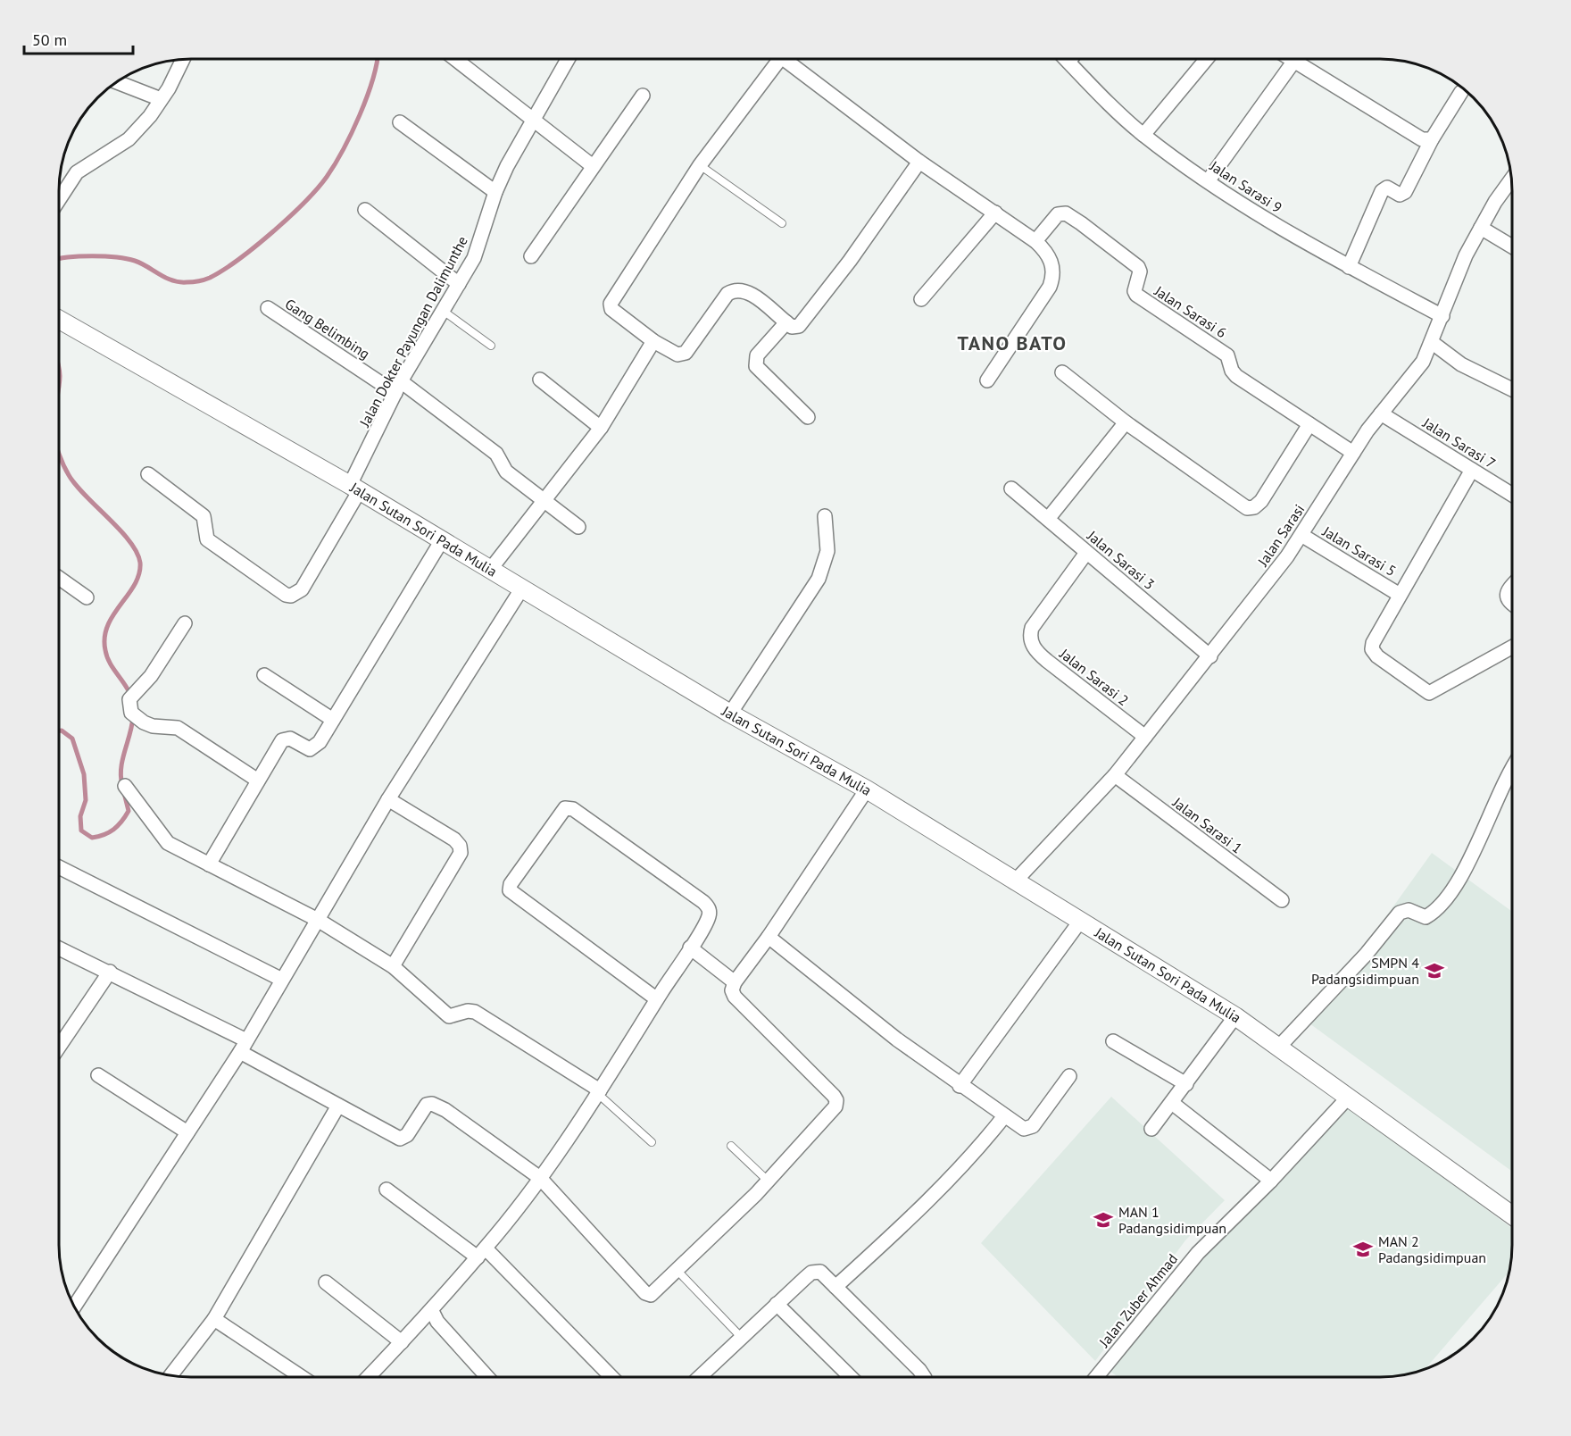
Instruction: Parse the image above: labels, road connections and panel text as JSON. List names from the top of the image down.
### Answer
{
  "streets": {
    "street": [
      "Jalan Sarasi 9",
      "Jalan Sarasi 6",
      "Gang Belimbing",
      "Jalan Dokter Payungan Dalimunthe",
      "Jalan Sarasi 7",
      "Jalan Sutan Sori Pada Mulia",
      "Jalan Sarasi",
      "Jalan Sarasi 5",
      "Jalan Sarasi 3",
      "Jalan Sarasi 2",
      "Jalan Sarasi 1",
      "Jalan Zuber Ahmad"
    ]
  },
  "crossings": [
    ["Jalan Sarasi 9", "Jalan Sarasi"],
    ["Jalan Sarasi 6", "Jalan Sarasi"],
    ["Gang Belimbing", "Jalan Dokter Payungan Dalimunthe"],
    ["Jalan Dokter Payungan Dalimunthe", "Jalan Sutan Sori Pada Mulia"],
    ["Jalan Sarasi 7", "Jalan Sarasi"],
    ["Jalan Sutan Sori Pada Mulia", "Jalan Sarasi"],
    ["Jalan Sutan Sori Pada Mulia", "Jalan Zuber Ahmad"],
    ["Jalan Sarasi", "Jalan Sarasi 5"],
    ["Jalan Sarasi", "Jalan Sarasi 3"],
    ["Jalan Sarasi", "Jalan Sarasi 2"],
    ["Jalan Sarasi", "Jalan Sarasi 1"],
    ["Jalan Sarasi 3", "Jalan Sarasi 2"]
  ],
  "districts": ["TANO BATO"],
  "places": {
    "school or university": ["SMPN 4 Padangsidimpuan", "MAN 1 Padangsidimpuan", "MAN 2 Padangsidimpuan"]
  },
  "scale_bar": "50 m"
}
